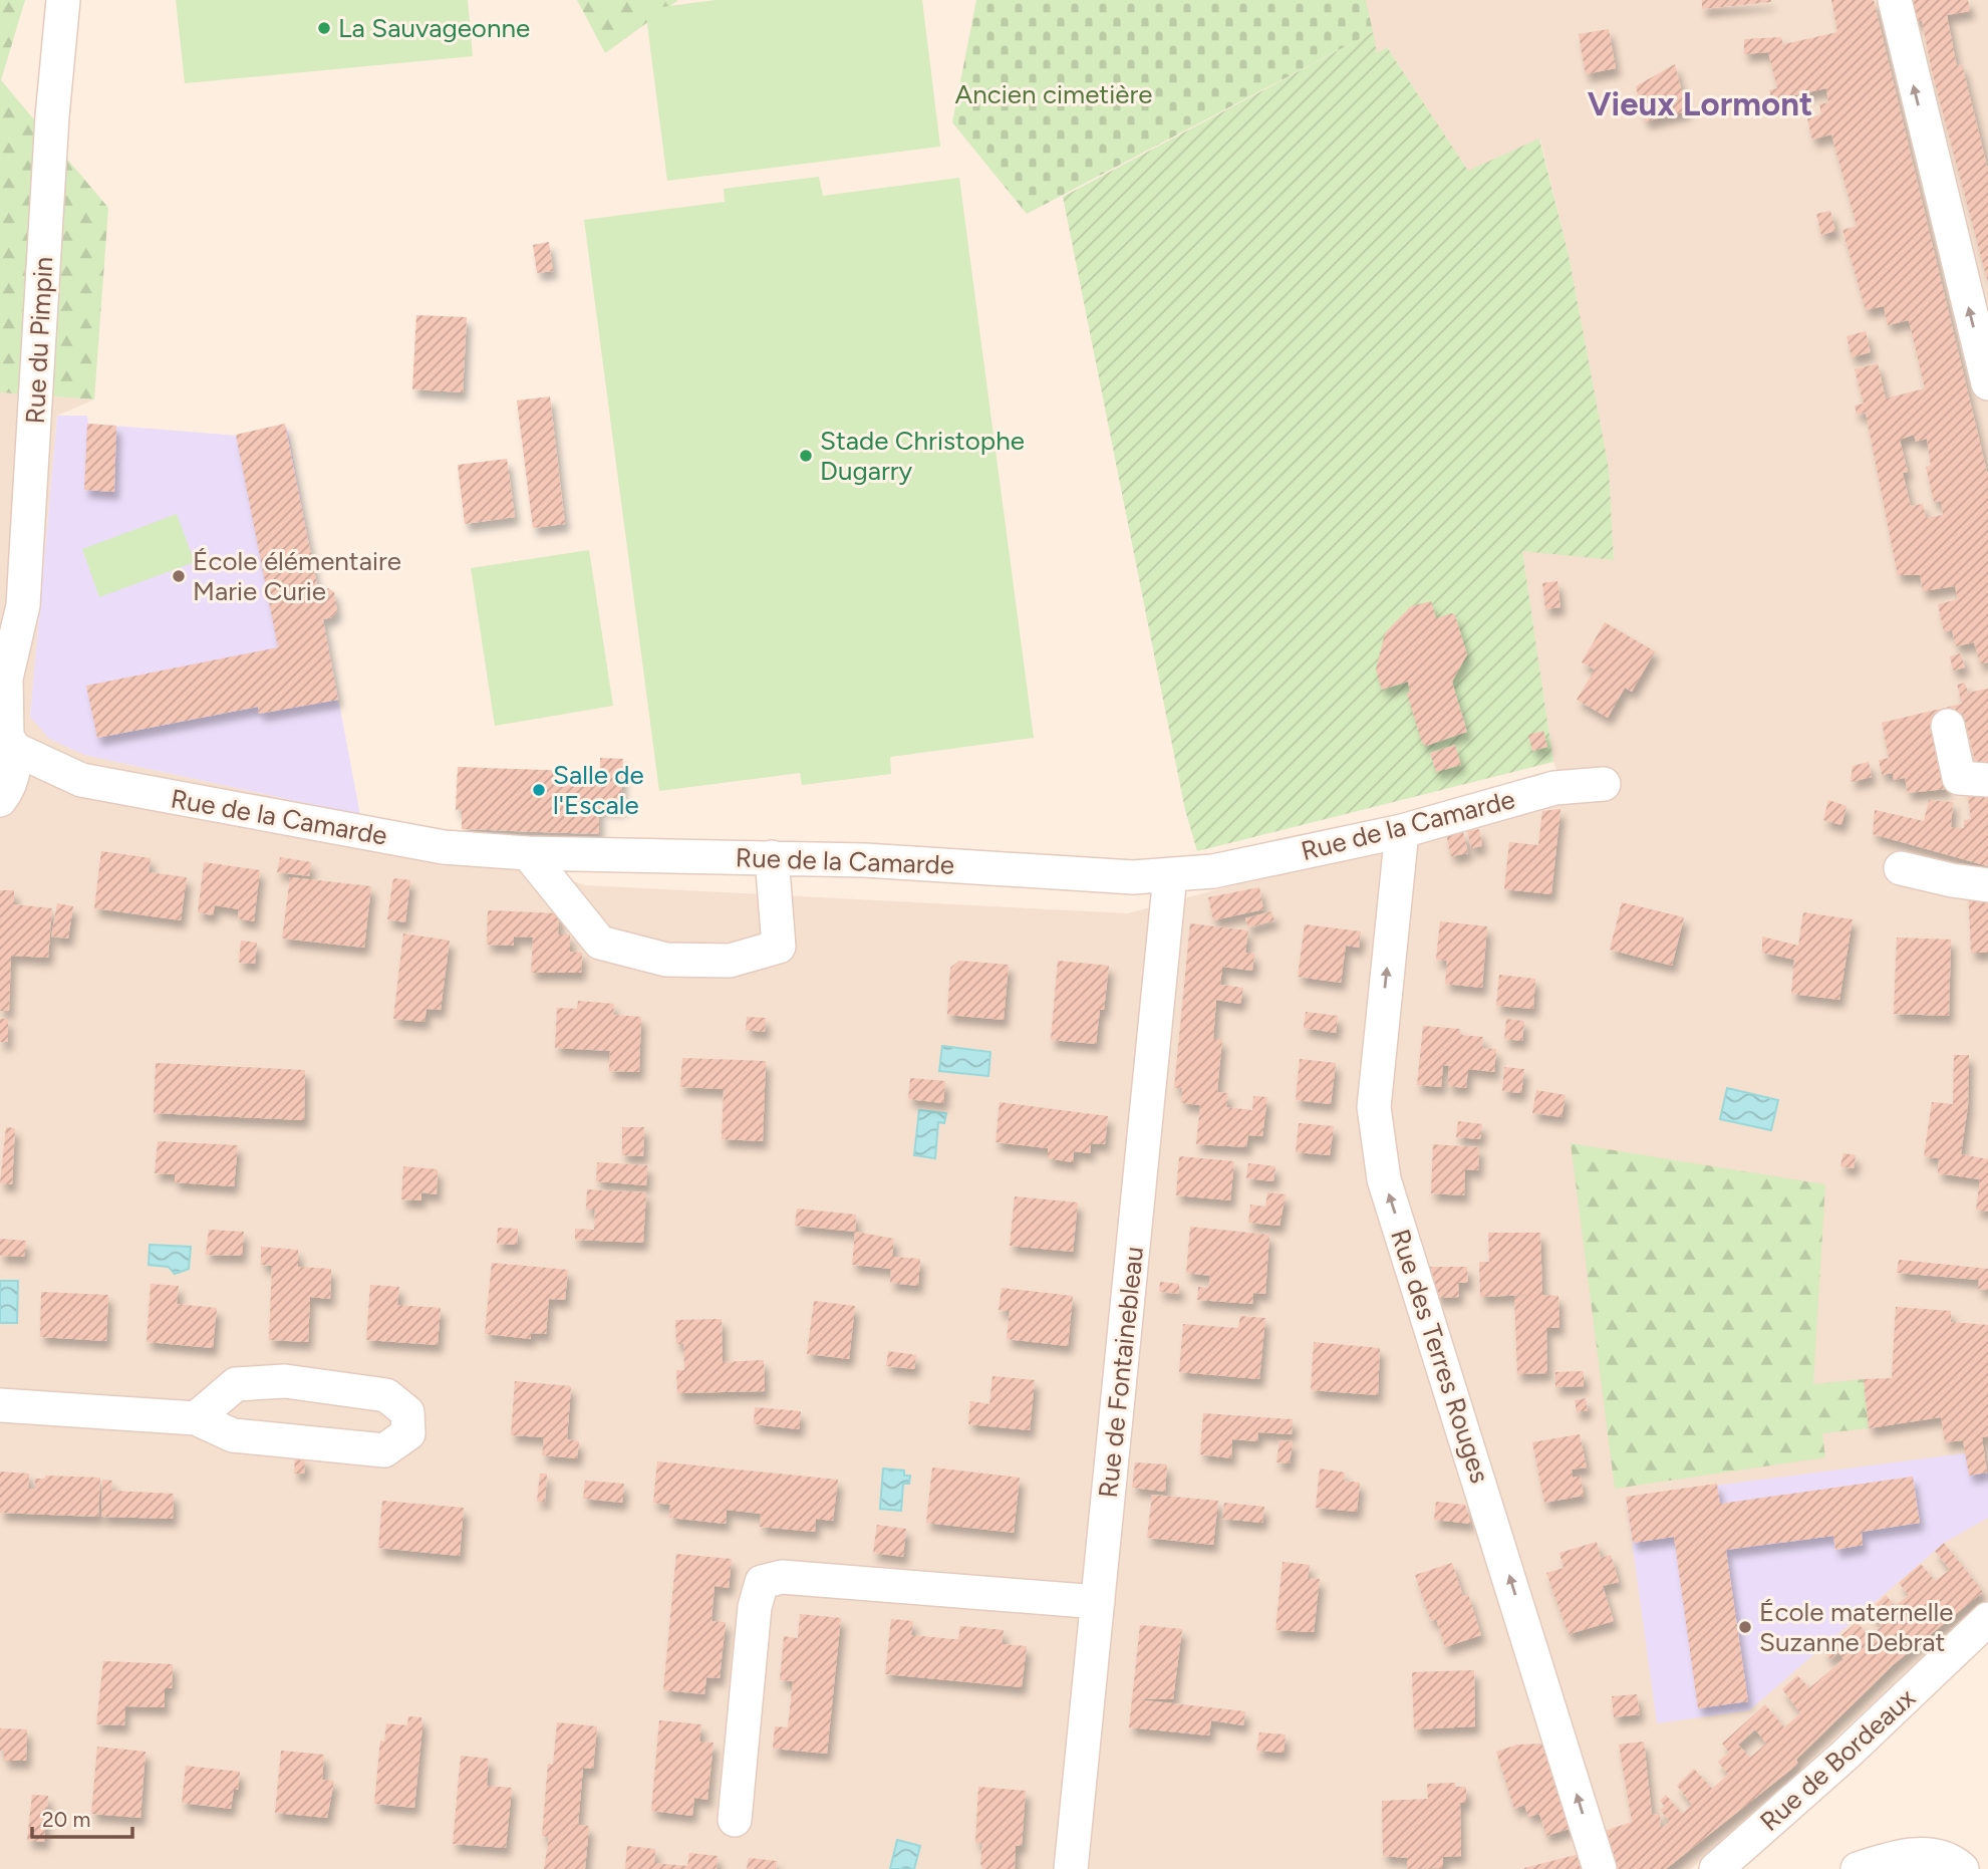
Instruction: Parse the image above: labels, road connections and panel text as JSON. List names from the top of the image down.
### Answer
{
  "streets": {
    "street": [
      "Rue du Pimpin",
      "Rue de la Camarde",
      "Rue des Terres Rouges",
      "Rue de Fontainebleau",
      "Rue de Bordeaux"
    ]
  },
  "crossings": [
    ["Rue du Pimpin", "Rue de la Camarde"],
    ["Rue de la Camarde", "Rue des Terres Rouges"],
    ["Rue de la Camarde", "Rue de Fontainebleau"]
  ],
  "one_way": ["Rue des Terres Rouges"],
  "districts": ["Vieux Lormont"],
  "parks": ["Ancien cimetière"],
  "places": [
    "La Sauvageonne",
    "Stade Christophe Dugarry",
    "École élémentaire Marie Curie",
    "Salle de l'Escale",
    "École maternelle Suzanne Debrat"
  ],
  "scale_bar": "20 m"
}
